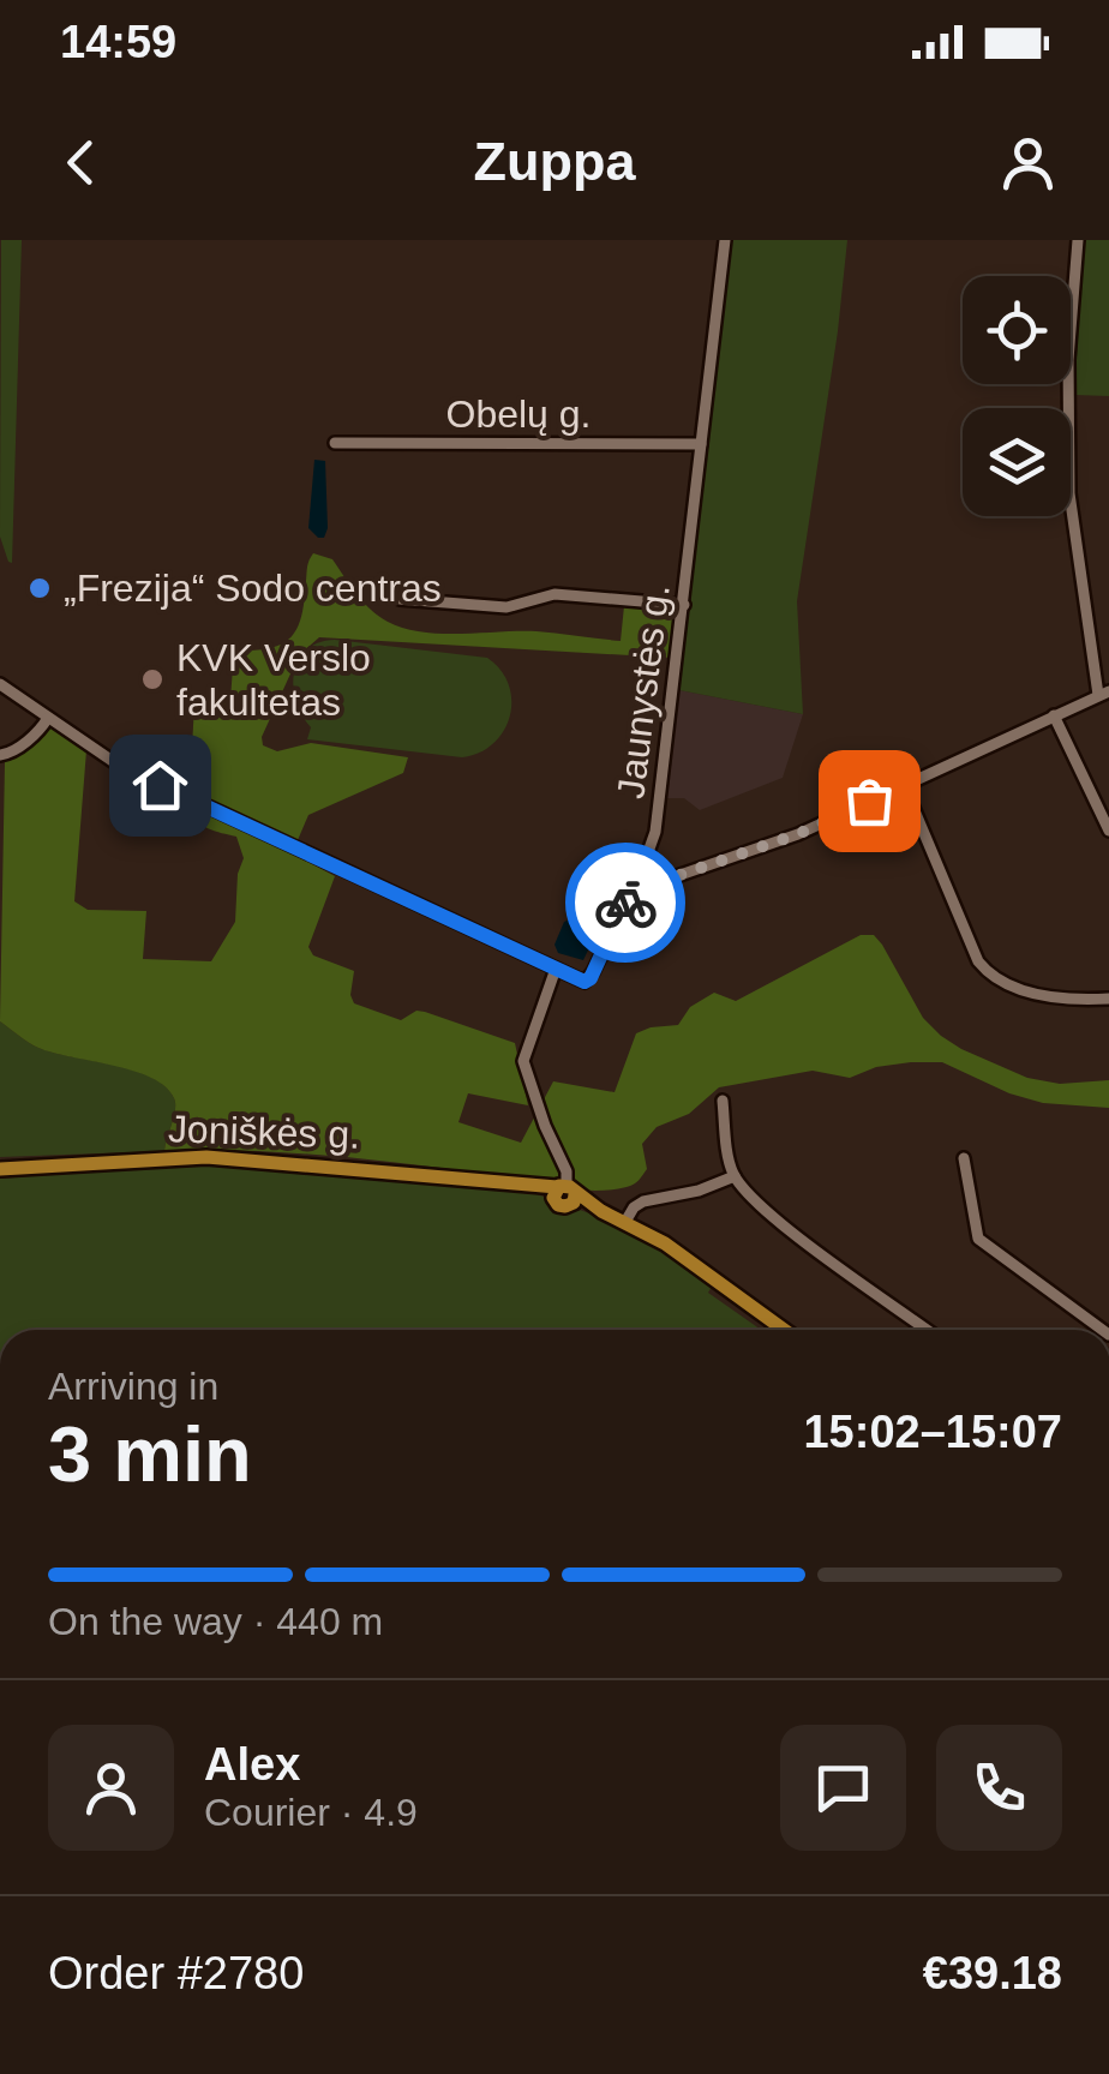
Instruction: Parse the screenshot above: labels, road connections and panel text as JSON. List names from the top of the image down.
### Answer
{
  "streets": {
    "main road": ["Joniškės g."],
    "street": ["Obelų g.", "Jaunystės g."]
  },
  "crossings": [
    ["Obelų g.", "Jaunystės g."]
  ],
  "places": ["„Frezija“ Sodo centras", "KVK Verslo fakultetas"],
  "page": {
    "status": "14:59",
    "header": "Zuppa",
    "heading": ["3 min", "Arriving in", "15:02–15:07"],
    "panel": [
      "Alex",
      "Courier · 4.9",
      "Order #2780",
      "€39.18"
    ],
    "bar": "On the way · 440 m"
  }
}
